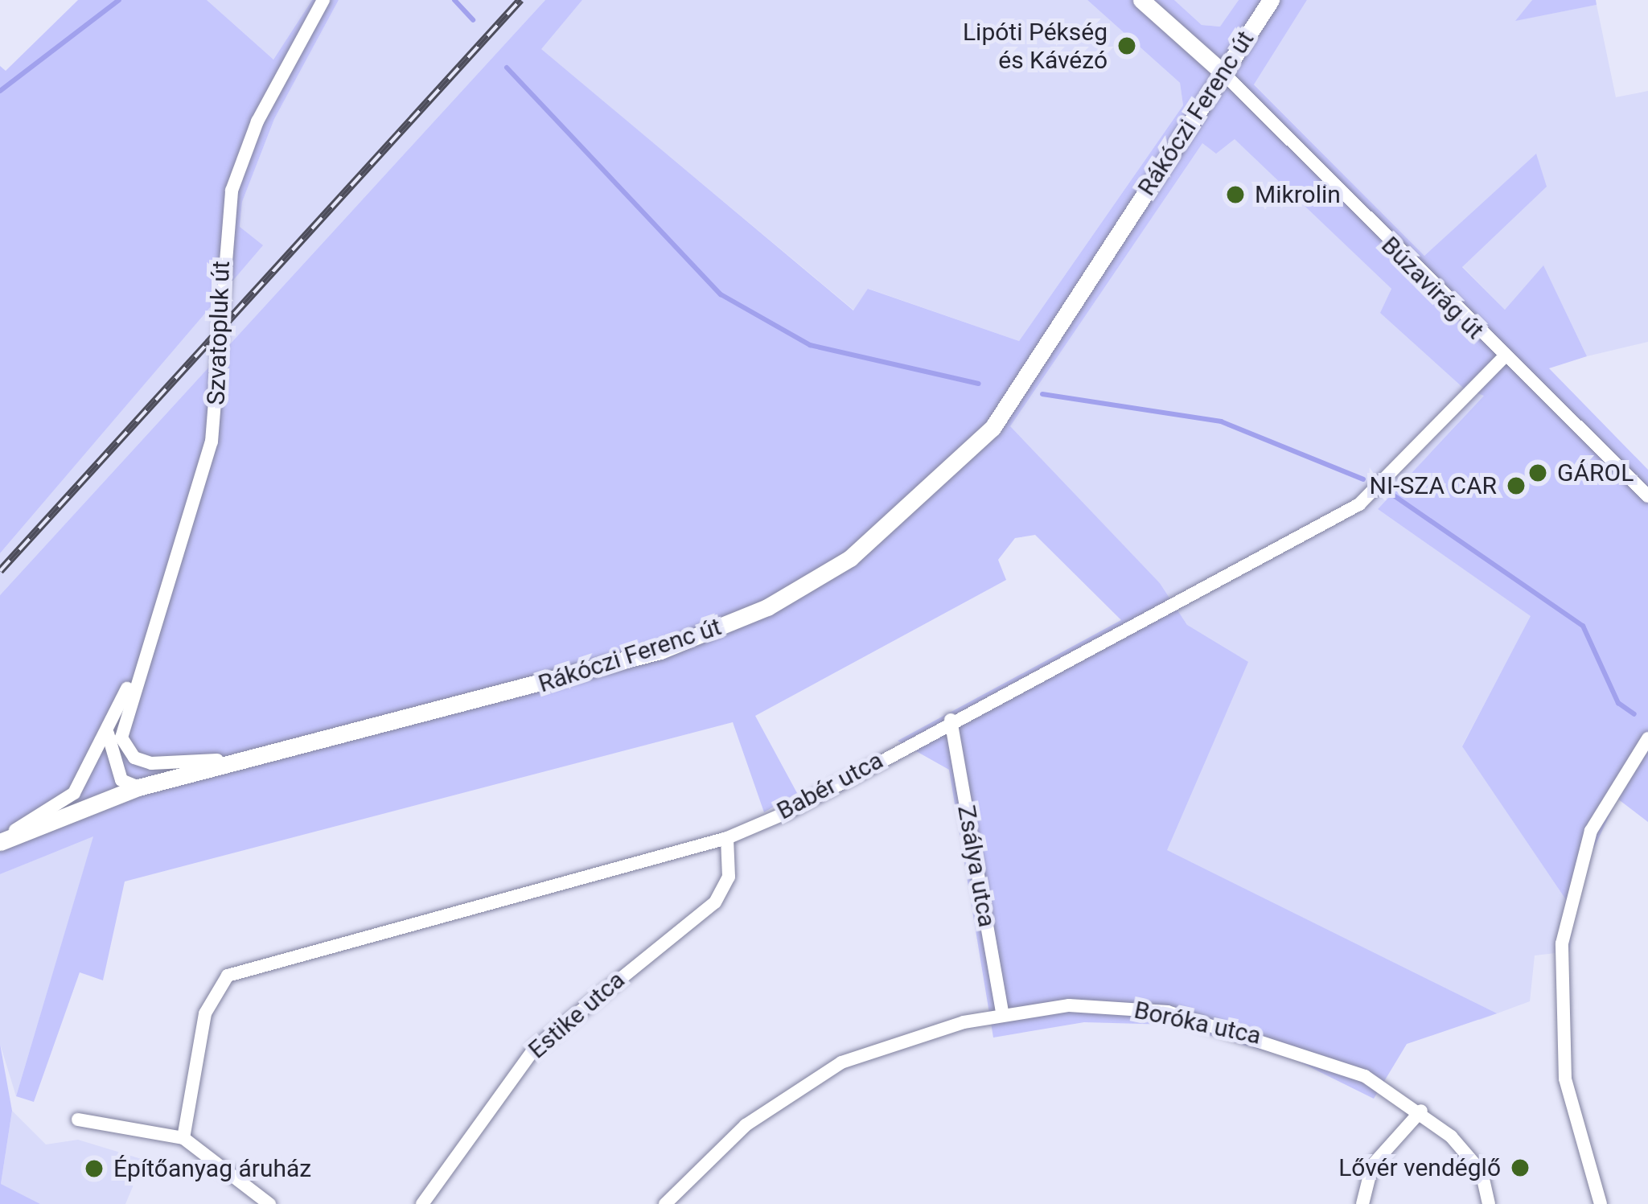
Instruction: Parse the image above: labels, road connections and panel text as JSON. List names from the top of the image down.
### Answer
{
  "streets": {
    "main road": ["Rákóczi Ferenc út"],
    "street": [
      "Búzavirág út",
      "Szvatopluk út",
      "Babér utca",
      "Zsálya utca",
      "Estike utca",
      "Boróka utca"
    ]
  },
  "crossings": [
    ["Rákóczi Ferenc út", "Búzavirág út"],
    ["Rákóczi Ferenc út", "Szvatopluk út"],
    ["Búzavirág út", "Babér utca"],
    ["Babér utca", "Zsálya utca"],
    ["Babér utca", "Estike utca"],
    ["Zsálya utca", "Boróka utca"]
  ],
  "places": [
    "Lipóti Pékség és Kávézó",
    "Mikrolin",
    "GÁROL",
    "NI-SZA CAR",
    "Lővér vendéglő",
    "Építőanyag áruház"
  ]
}
